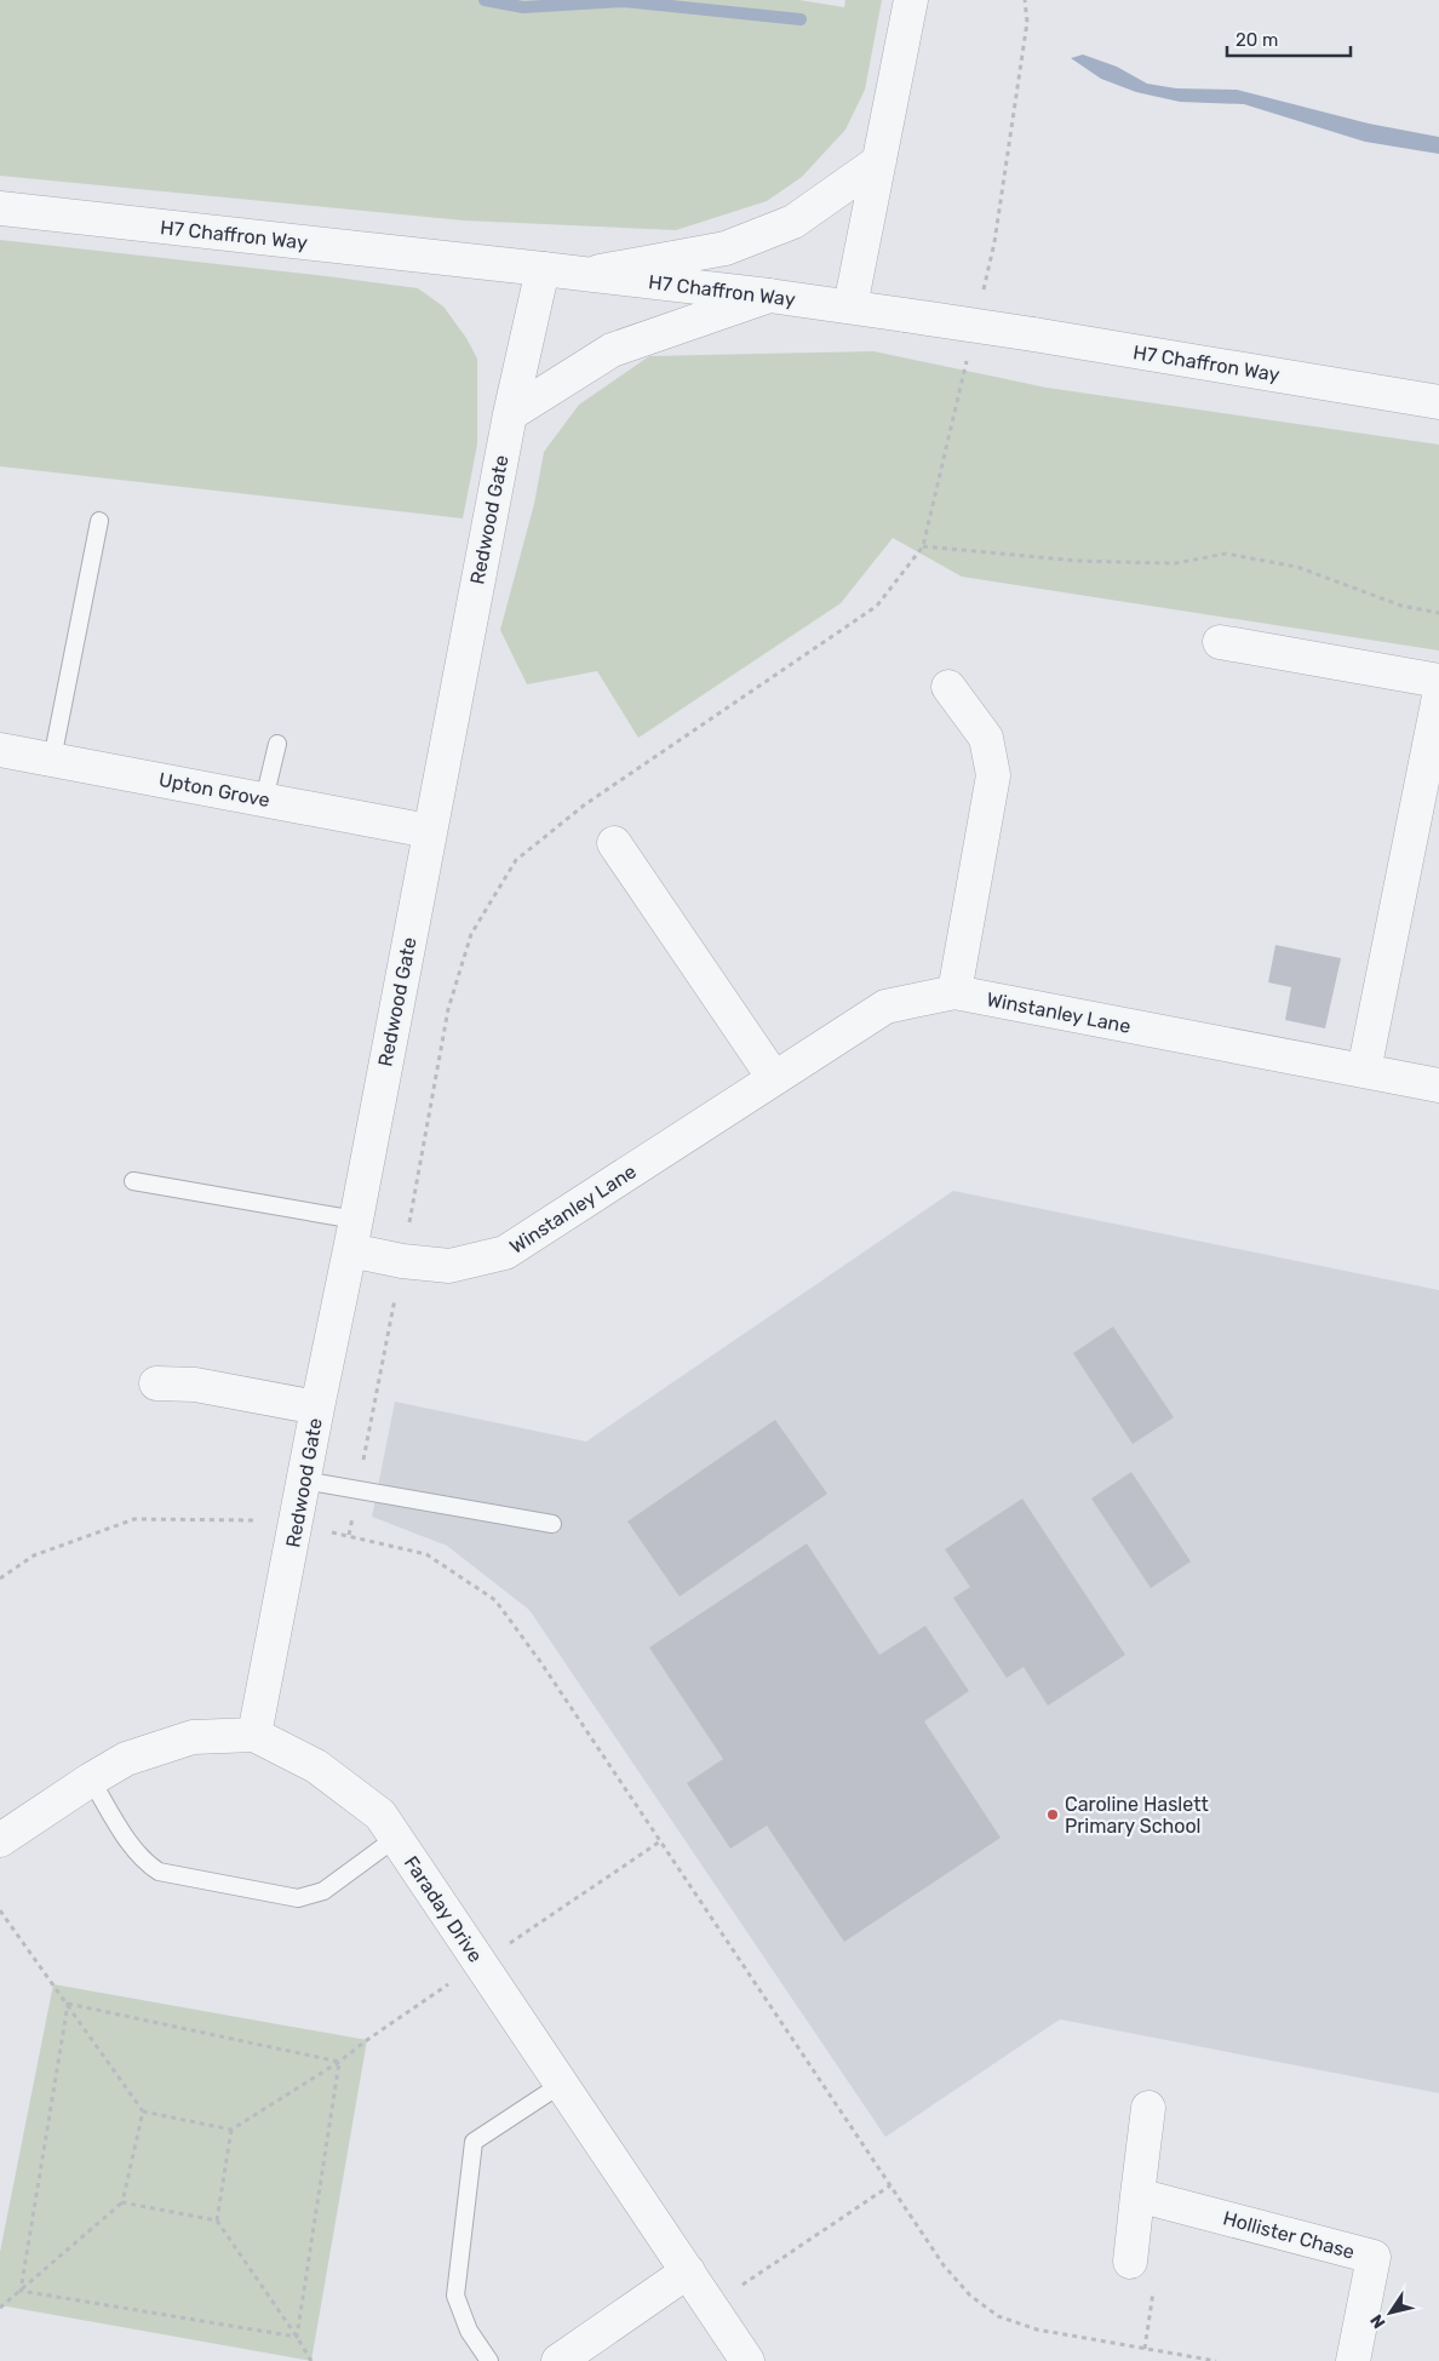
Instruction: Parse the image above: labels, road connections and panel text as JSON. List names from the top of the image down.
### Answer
{
  "streets": {
    "street": [
      "H7 Chaffron Way",
      "Redwood Gate",
      "Upton Grove",
      "Winstanley Lane",
      "Faraday Drive",
      "Hollister Chase"
    ]
  },
  "crossings": [
    ["H7 Chaffron Way", "Redwood Gate"],
    ["Redwood Gate", "Upton Grove"],
    ["Redwood Gate", "Winstanley Lane"],
    ["Redwood Gate", "Faraday Drive"]
  ],
  "places": ["Caroline Haslett Primary School"],
  "scale_bar": "20 m",
  "north": "bottom left"
}
